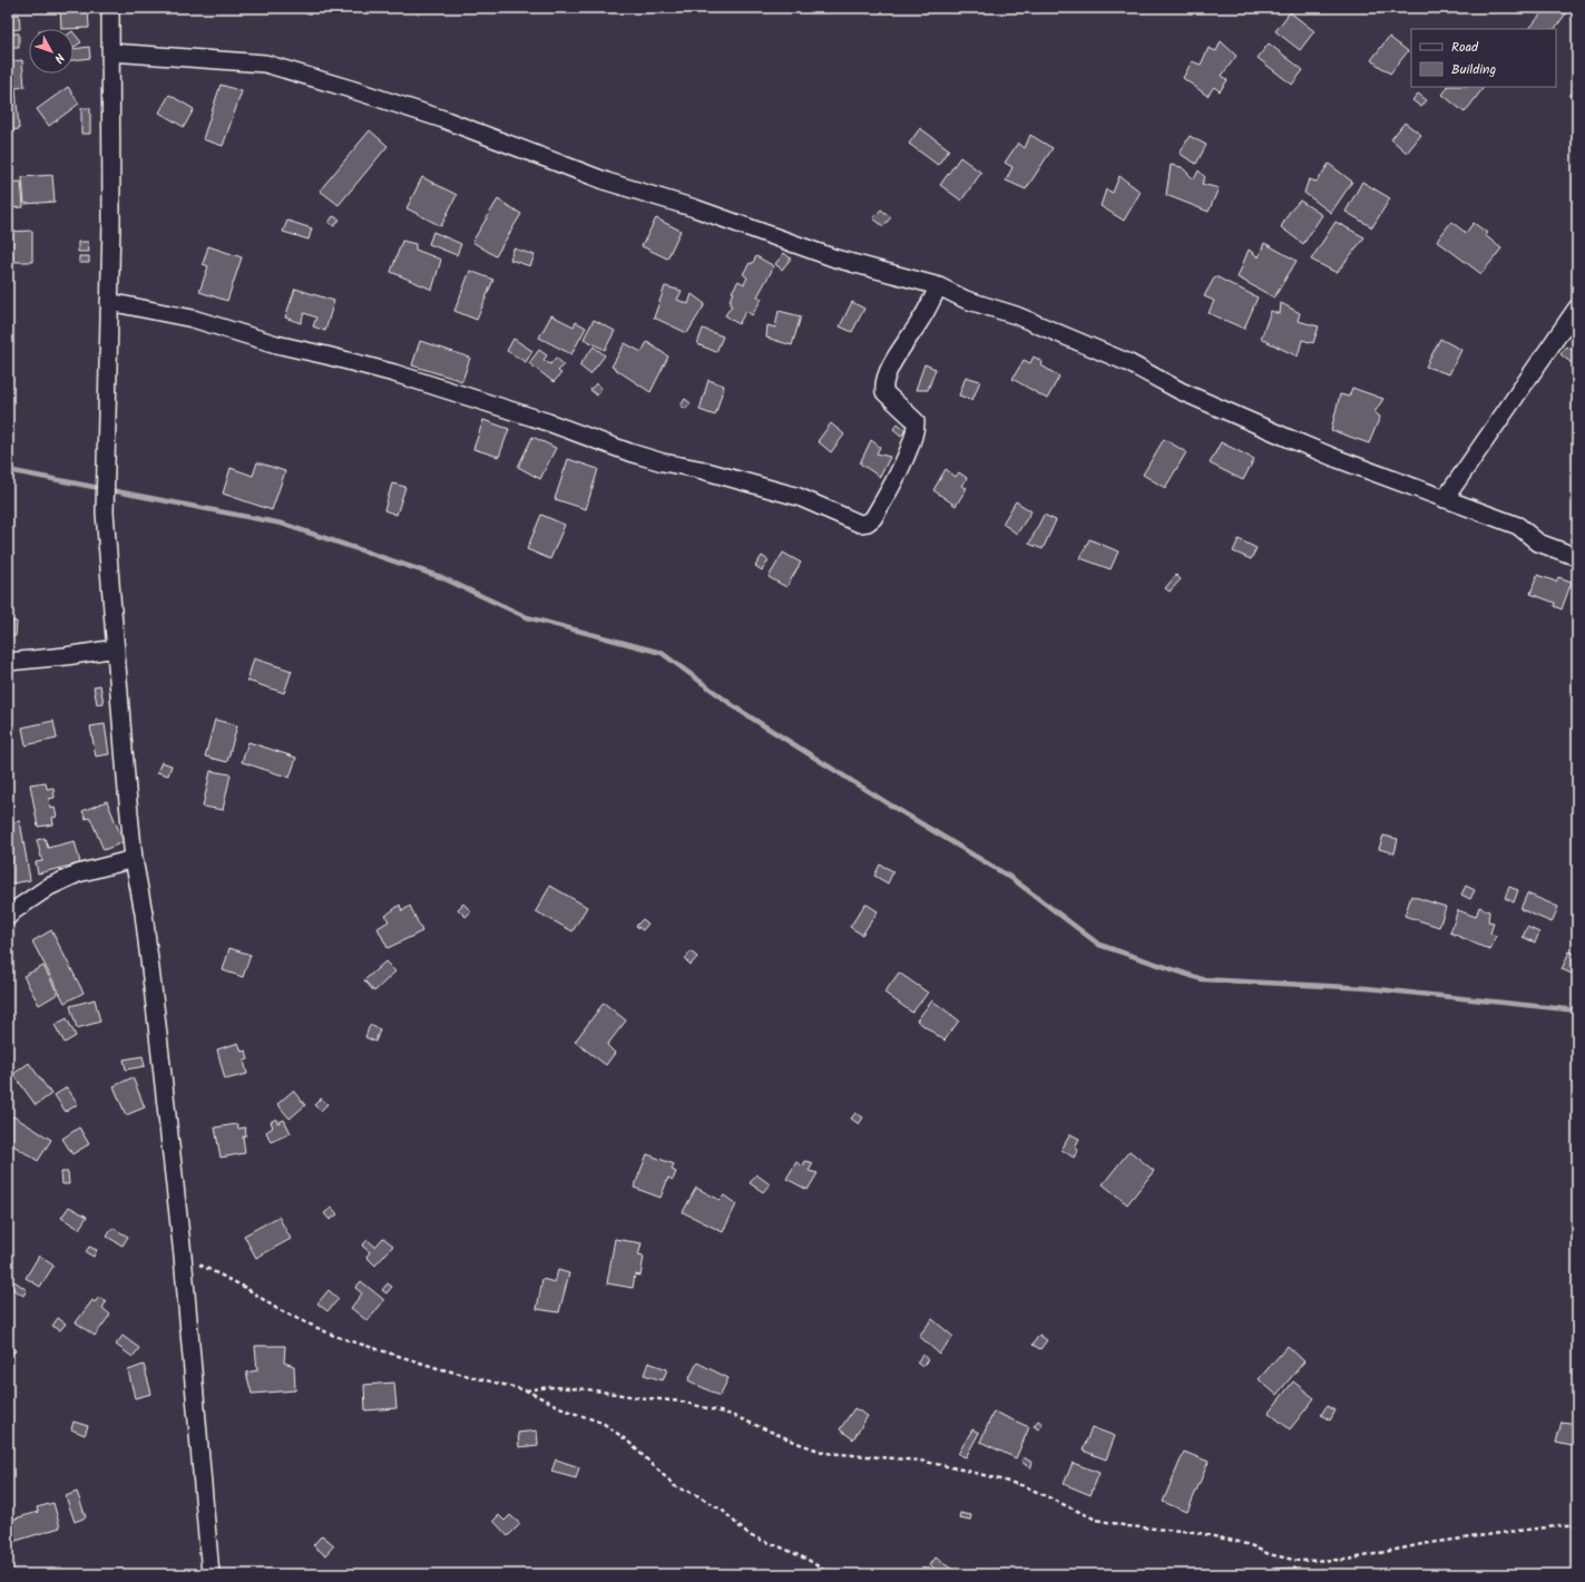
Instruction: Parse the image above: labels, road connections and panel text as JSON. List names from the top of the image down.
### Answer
{
  "legend": ["Road", "Building"],
  "north": "bottom right"
}
